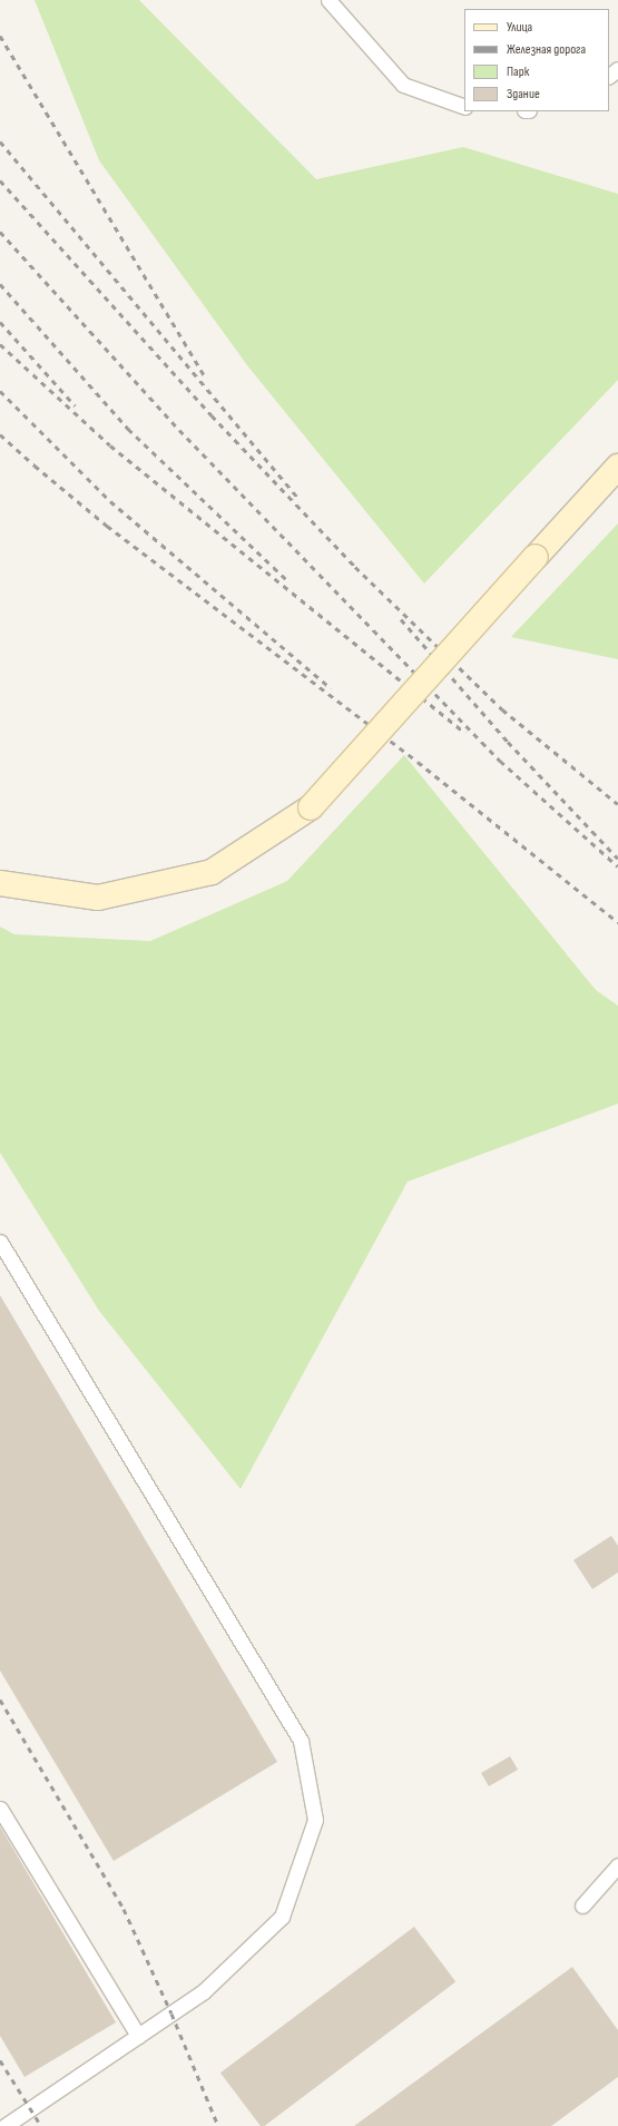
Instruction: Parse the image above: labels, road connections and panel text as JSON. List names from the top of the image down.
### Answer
{
  "legend": [
    "Улица",
    "Железная дорога",
    "Парк",
    "Здание"
  ]
}
